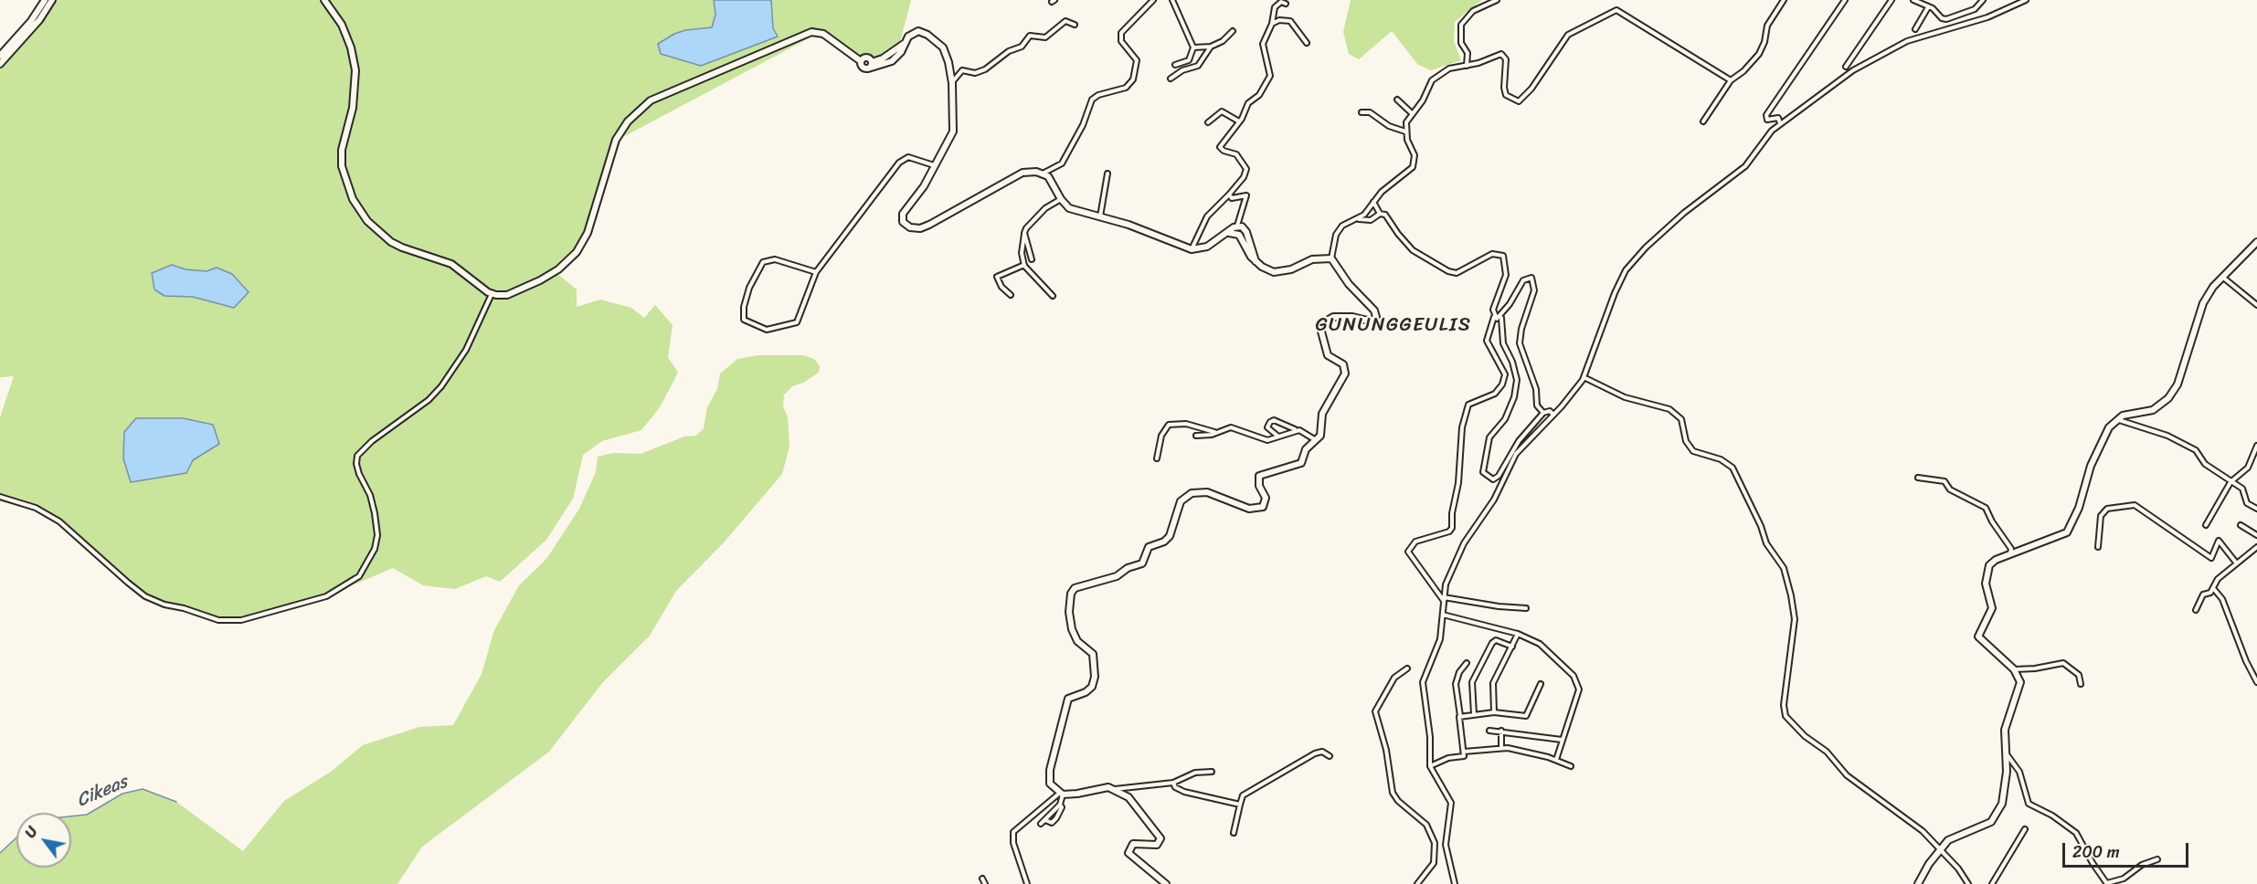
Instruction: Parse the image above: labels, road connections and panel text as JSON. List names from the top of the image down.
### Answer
{
  "districts": ["GUNUNGGEULIS"],
  "water": ["Cikeas"],
  "scale_bar": "200 m",
  "north": "top left"
}
